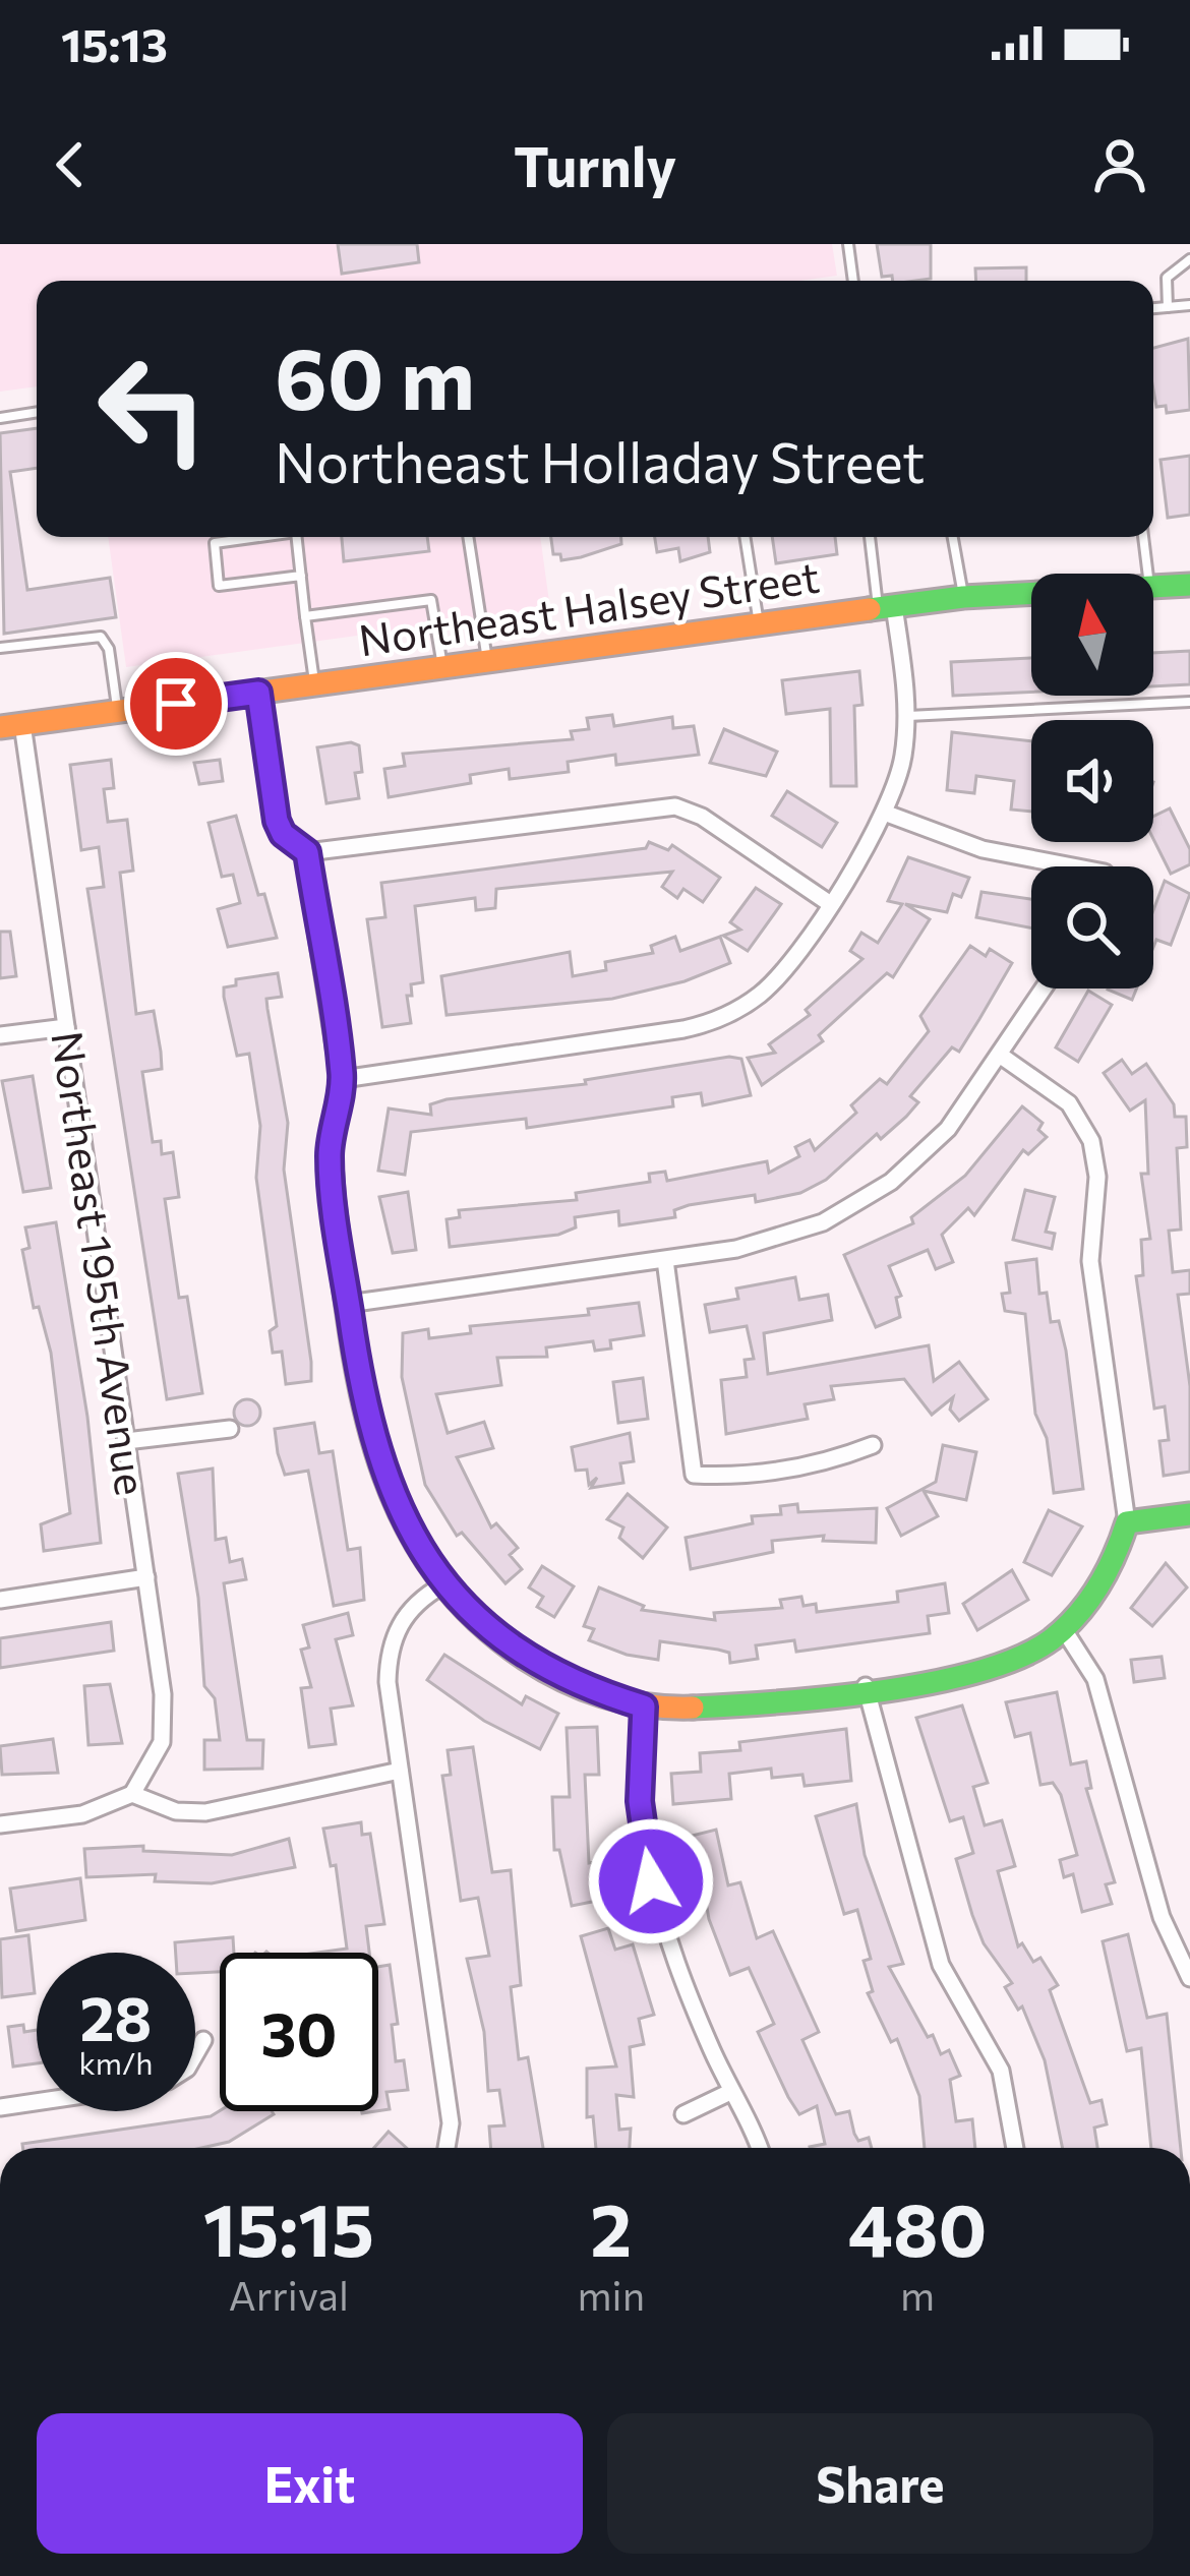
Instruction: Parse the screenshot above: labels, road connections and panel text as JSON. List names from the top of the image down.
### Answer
{
  "streets": {
    "street": ["Northeast Halsey Street", "Northeast 195th Avenue"]
  },
  "crossings": [
    ["Northeast Halsey Street", "Northeast 195th Avenue"]
  ],
  "north": "top",
  "page": {
    "status": "15:13",
    "header": "Turnly",
    "turn": ["60 m", "Northeast Holladay Street"],
    "speed": "28 km/h",
    "limit": "30",
    "eta": [
      "15:15",
      "Arrival",
      "2",
      "min",
      "480",
      "m"
    ],
    "buttons": ["Exit", "Share"]
  }
}
